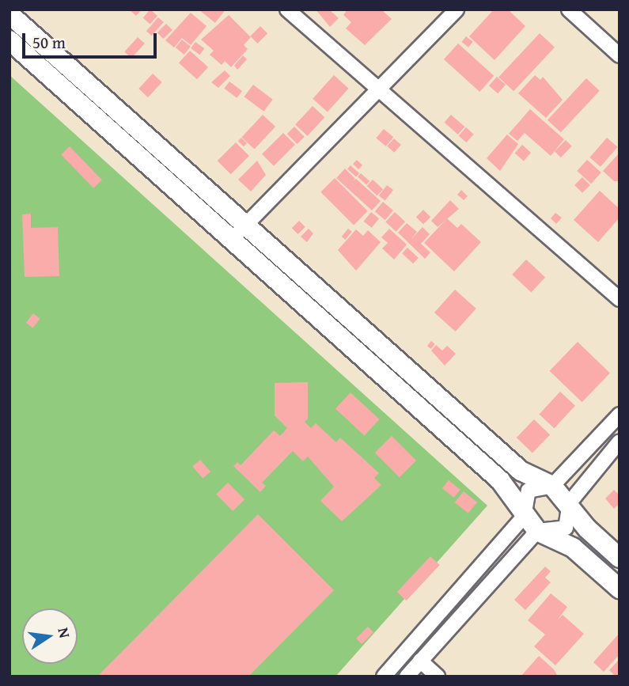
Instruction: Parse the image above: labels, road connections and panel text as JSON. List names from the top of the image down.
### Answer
{
  "scale_bar": "50 m",
  "north": "right"
}
